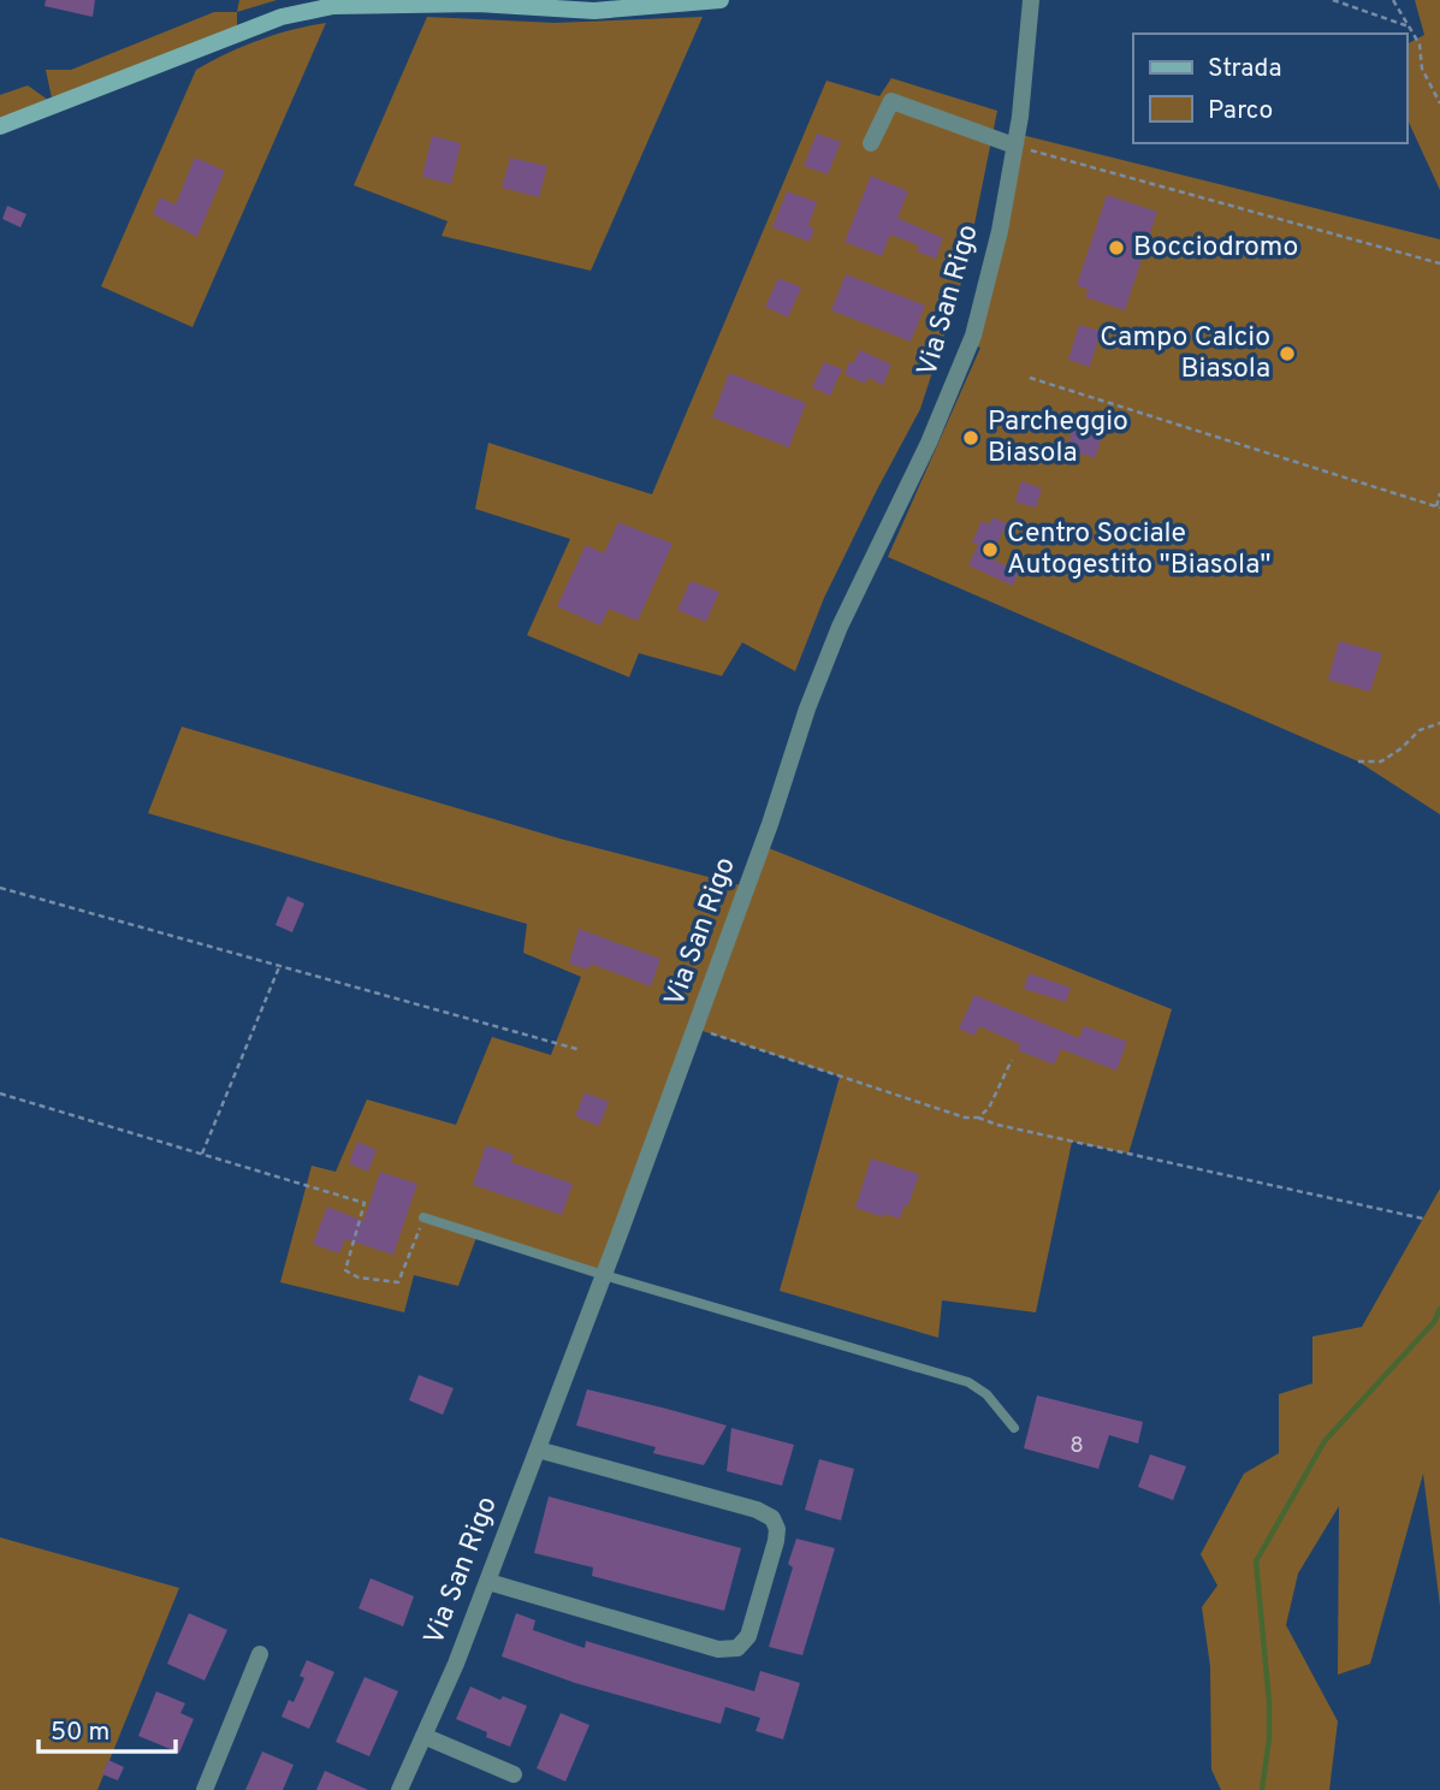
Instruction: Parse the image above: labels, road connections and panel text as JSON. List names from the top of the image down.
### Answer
{
  "streets": {
    "street": ["Via San Rigo"]
  },
  "places": [
    "Bocciodromo",
    "Campo Calcio Biasola",
    "Parcheggio Biasola",
    "Centro Sociale Autogestito \"Biasola\""
  ],
  "house_numbers": ["8"],
  "legend": ["Strada", "Parco"],
  "scale_bar": "50 m"
}
